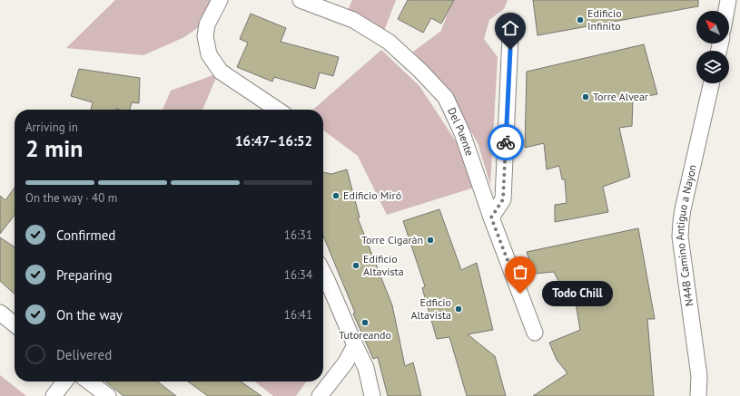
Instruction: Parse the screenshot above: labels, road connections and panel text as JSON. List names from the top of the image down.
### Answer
{
  "streets": {
    "street": ["Del Puente", "N44B Camino Antiguo a Nayon"]
  },
  "places": [
    "Edificio Infinito",
    "Torre Alvear",
    "Edificio Miró",
    "Torre Cigarán",
    "Edificio Altavista",
    "Todo Chill",
    "Edficio Altavista",
    "Tutoreando"
  ],
  "north": "top left",
  "page": {
    "heading": ["2 min", "Arriving in", "16:47–16:52"],
    "bar": "On the way · 40 m",
    "list": [
      ["Confirmed", "16:31"],
      ["Preparing", "16:34"],
      ["On the way", "16:41"],
      "Delivered"
    ],
    "bubble": "Todo Chill"
  }
}
